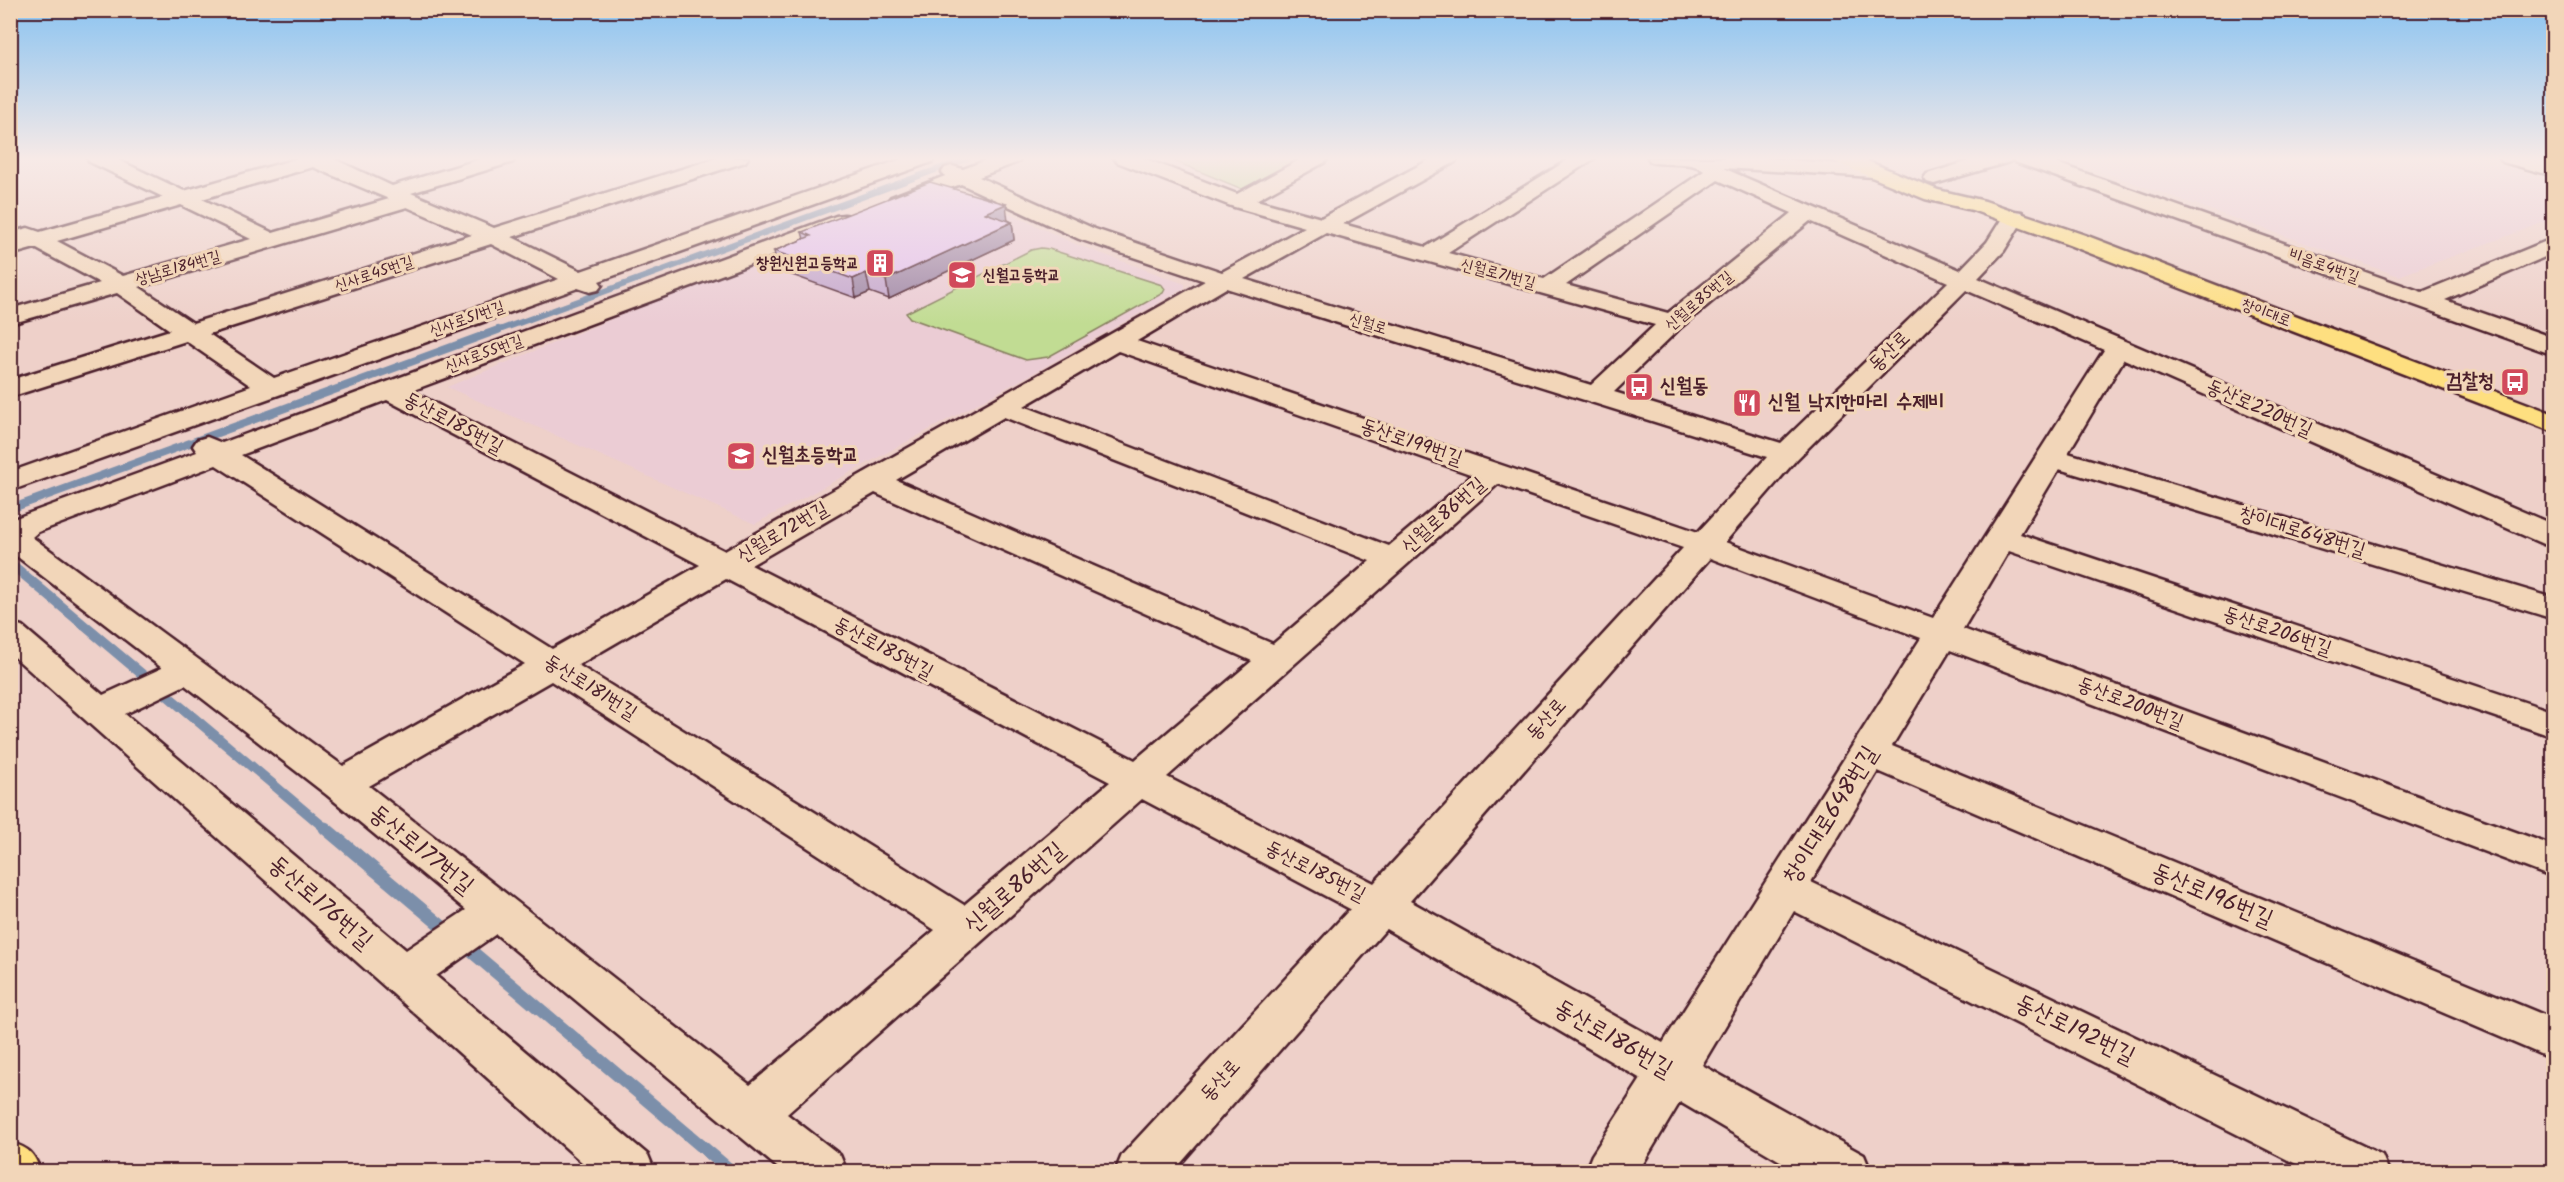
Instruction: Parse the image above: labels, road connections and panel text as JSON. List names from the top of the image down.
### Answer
{
  "streets": {
    "main road": ["창이대로"],
    "street": [
      "비음로4번길",
      "상남로184번길",
      "신사로45번길",
      "신월로71번길",
      "신월로85번길",
      "신사로51번길",
      "신월로",
      "동산로",
      "신사로55번길",
      "동산로220번길",
      "동산로185번길",
      "동산로199번길",
      "신월로86번길",
      "신월로72번길",
      "창이대로648번길",
      "동산로206번길",
      "동산로181번길",
      "동산로200번길",
      "동산로177번길",
      "동산로196번길",
      "동산로176번길",
      "동산로192번길",
      "동산로186번길"
    ]
  },
  "crossings": [
    ["상남로184번길", "신사로45번길"],
    ["상남로184번길", "신사로51번길"],
    ["신월로71번길", "신월로85번길"],
    ["신월로85번길", "신월로"],
    ["창이대로", "동산로"],
    ["신사로51번길", "동산로181번길"],
    ["신월로", "동산로"],
    ["신월로", "신월로72번길"],
    ["동산로", "동산로220번길"],
    ["동산로", "동산로185번길"],
    ["동산로", "동산로199번길"],
    ["동산로", "동산로200번길"],
    ["동산로", "동산로186번길"],
    ["신사로55번길", "동산로185번길"],
    ["신사로55번길", "동산로181번길"],
    ["신사로55번길", "동산로177번길"],
    ["동산로220번길", "창이대로648번길"],
    ["동산로185번길", "신월로86번길"],
    ["동산로185번길", "신월로72번길"],
    ["동산로185번길", "동산로186번길"],
    ["동산로199번길", "신월로86번길"],
    ["동산로199번길", "신월로72번길"],
    ["동산로199번길", "동산로200번길"],
    ["신월로86번길", "신월로72번길"],
    ["신월로86번길", "동산로181번길"],
    ["신월로86번길", "동산로177번길"],
    ["신월로72번길", "동산로181번길"],
    ["신월로72번길", "동산로177번길"],
    ["창이대로648번길", "동산로206번길"],
    ["창이대로648번길", "동산로200번길"],
    ["창이대로648번길", "동산로196번길"],
    ["창이대로648번길", "동산로192번길"],
    ["창이대로648번길", "동산로186번길"]
  ],
  "places": {
    "building": ["창원신원고등학교"],
    "school or university": ["신월고등학교", "신월초등학교"],
    "bus stop": ["검찰청", "신월동"],
    "restaurant": ["신월 낙지한마리 수제비"]
  }
}
